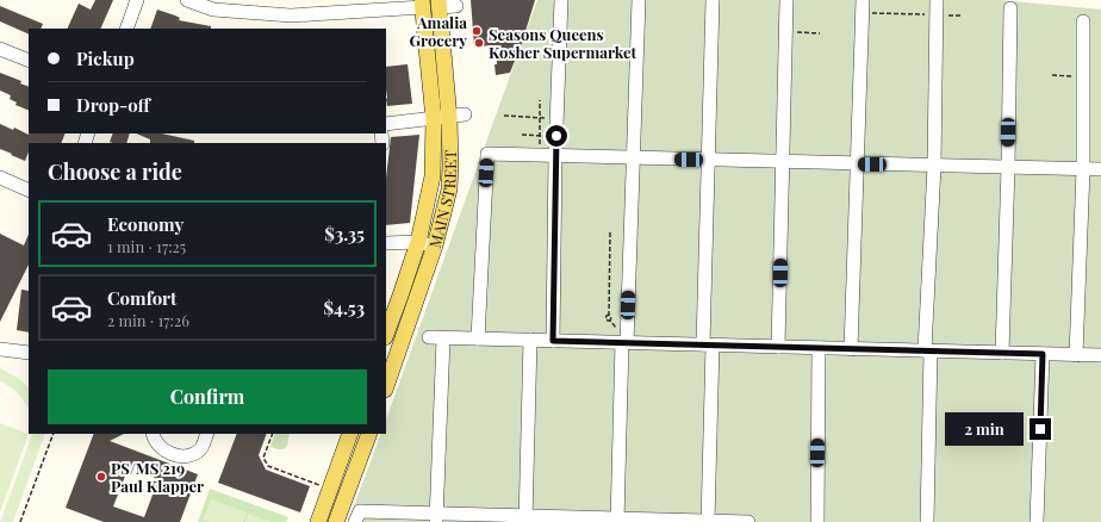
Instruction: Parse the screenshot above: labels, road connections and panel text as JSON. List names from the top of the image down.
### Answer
{
  "streets": {
    "main road": ["MAIN STREET"]
  },
  "places": ["Amalia Grocery", "Seasons Queens Kosher Supermarket", "PS/MS 219 Paul Klapper"],
  "page": {
    "banner": ["Pickup", "Drop-off"],
    "heading": "Choose a ride",
    "list": [
      {
        "name": "Economy",
        "note": "1 min · 17:25",
        "value": "$3.35"
      },
      {
        "name": "Comfort",
        "note": "2 min · 17:26",
        "value": "$4.53"
      }
    ],
    "buttons": "Confirm",
    "bubble": "2 min"
  }
}
